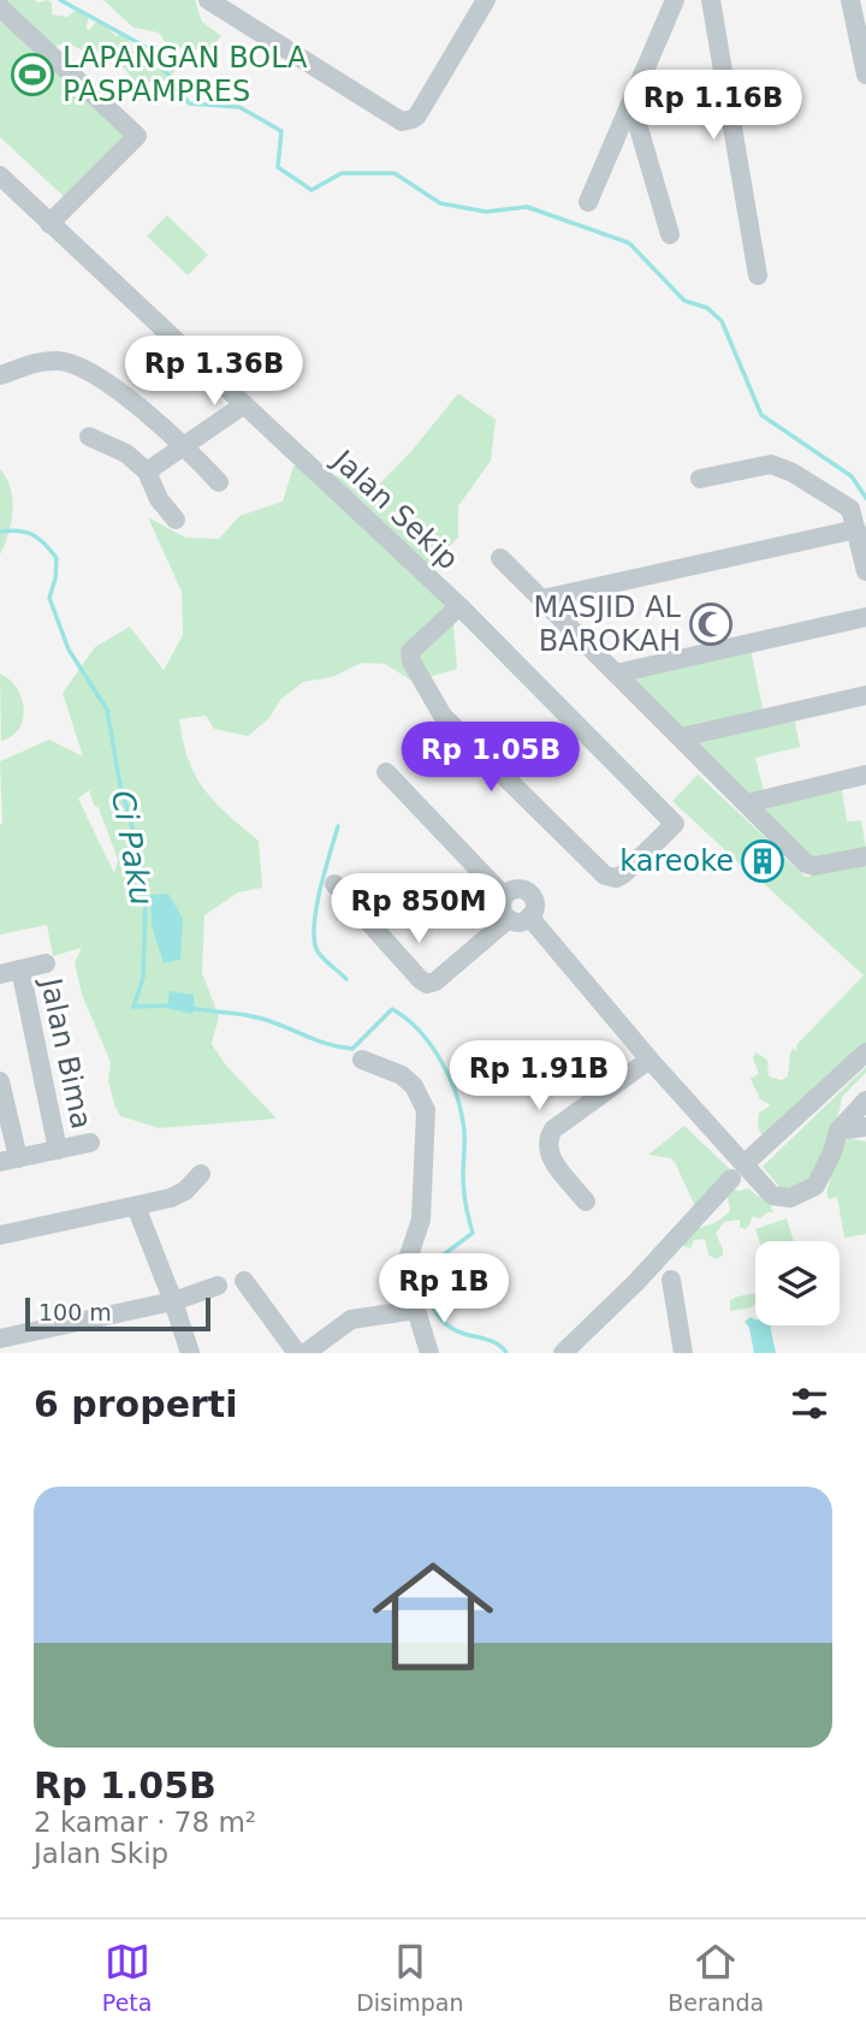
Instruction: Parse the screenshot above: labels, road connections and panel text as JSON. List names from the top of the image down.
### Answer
{
  "streets": {
    "street": ["Jalan Sekip", "Jalan Bima"]
  },
  "water": ["Ci Paku"],
  "places": {
    "sports": ["LAPANGAN BOLA PASPAMPRES"],
    "mosque": ["MASJID AL BAROKAH"],
    "building": ["kareoke"]
  },
  "scale_bar": "100 m",
  "page": {
    "price": [
      "Rp 1.16B",
      "Rp 1.36B",
      "Rp 1.05B",
      "Rp 850M",
      "Rp 1.91B",
      "Rp 1B"
    ],
    "scale": "100 m",
    "heading": "6 properti",
    "list": [
      {
        "name": "Rp 1.05B",
        "note": "2 kamar · 78 m² · Jalan Skip"
      }
    ],
    "tabs": ["Peta", "Disimpan", "Beranda"]
  }
}
